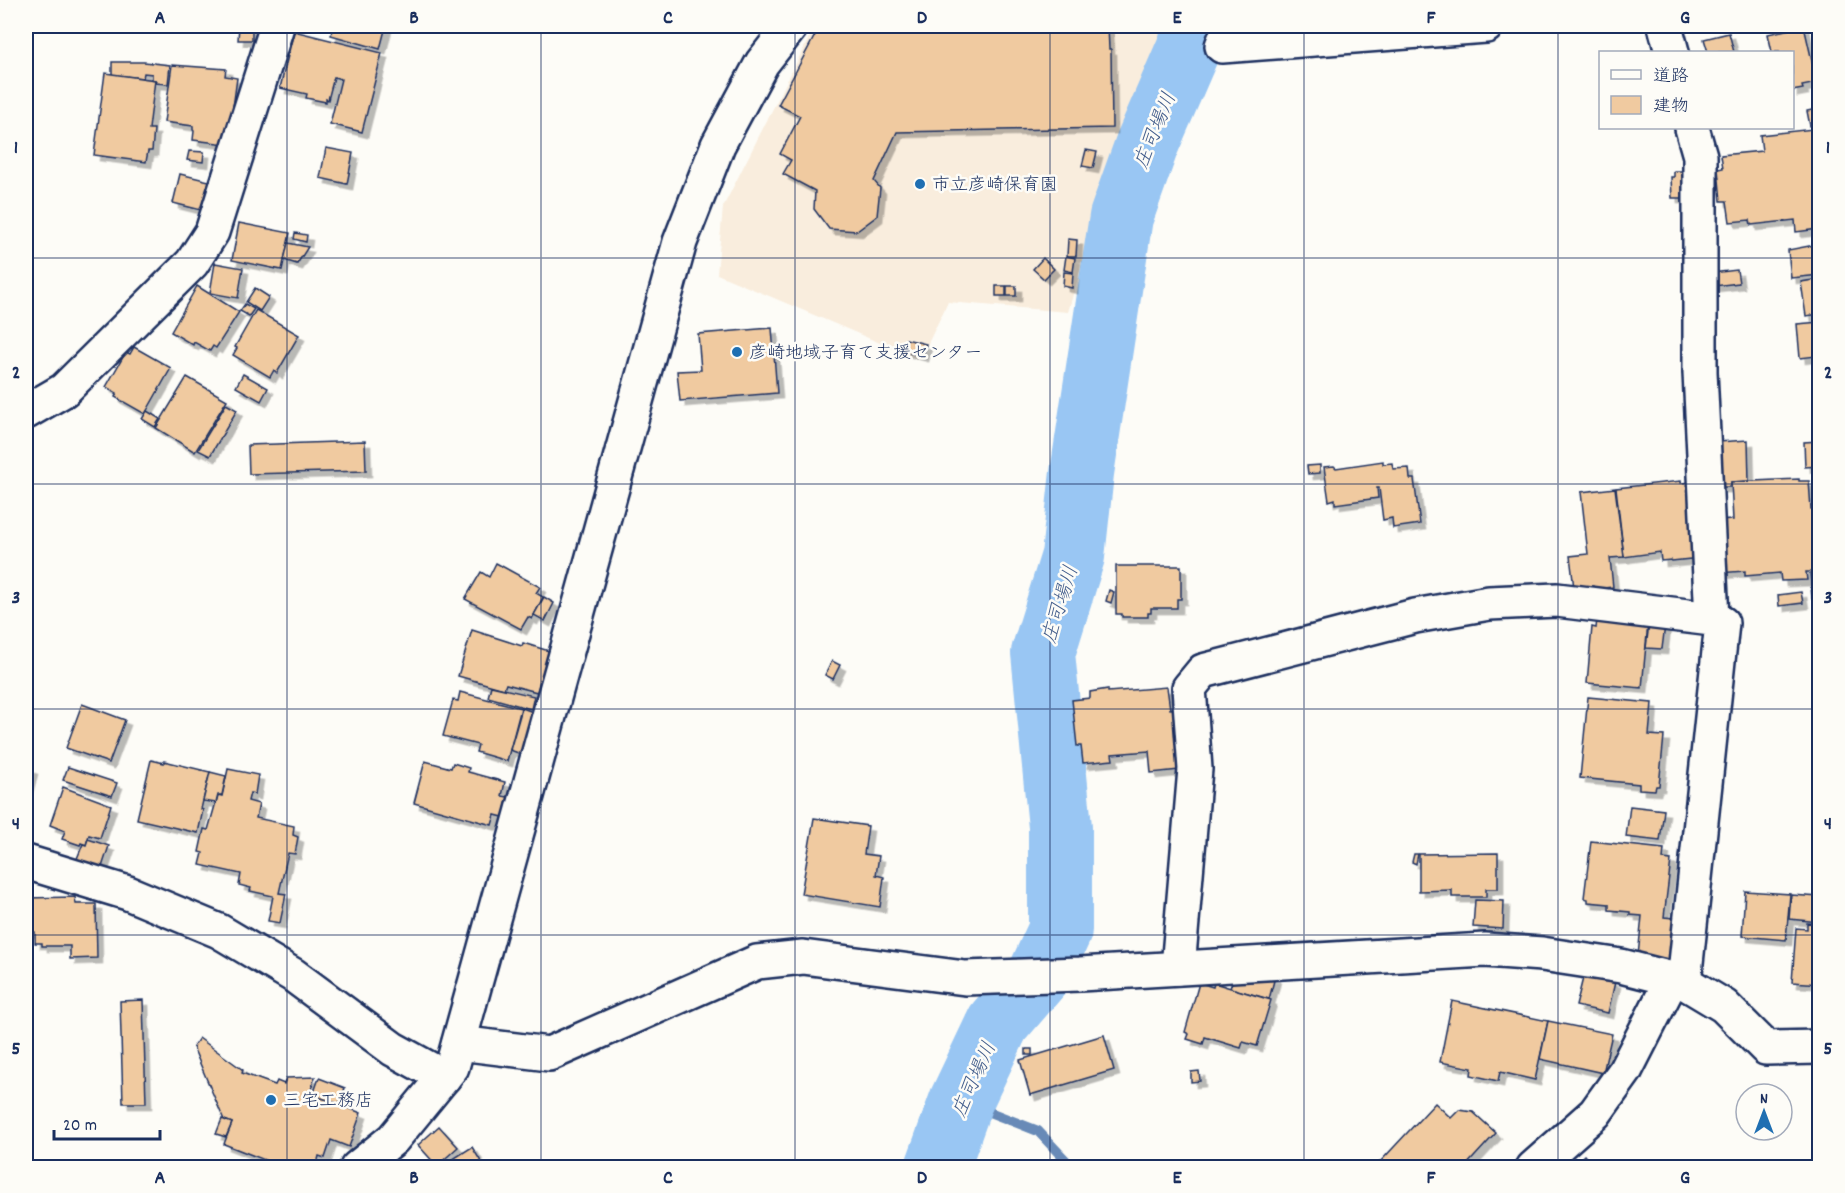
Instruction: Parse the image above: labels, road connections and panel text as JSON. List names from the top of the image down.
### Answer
{
  "water": ["庄司場川"],
  "places": ["市立彦崎保育園", "彦崎地域子育て支援センター", "三宅工務店"],
  "legend": ["道路", "建物"],
  "scale_bar": "20 m",
  "north": "top",
  "grid": {
    "columns": [
      "A",
      "B",
      "C",
      "D",
      "E",
      "F",
      "G"
    ],
    "rows": [
      "1",
      "2",
      "3",
      "4",
      "5"
    ]
  }
}
